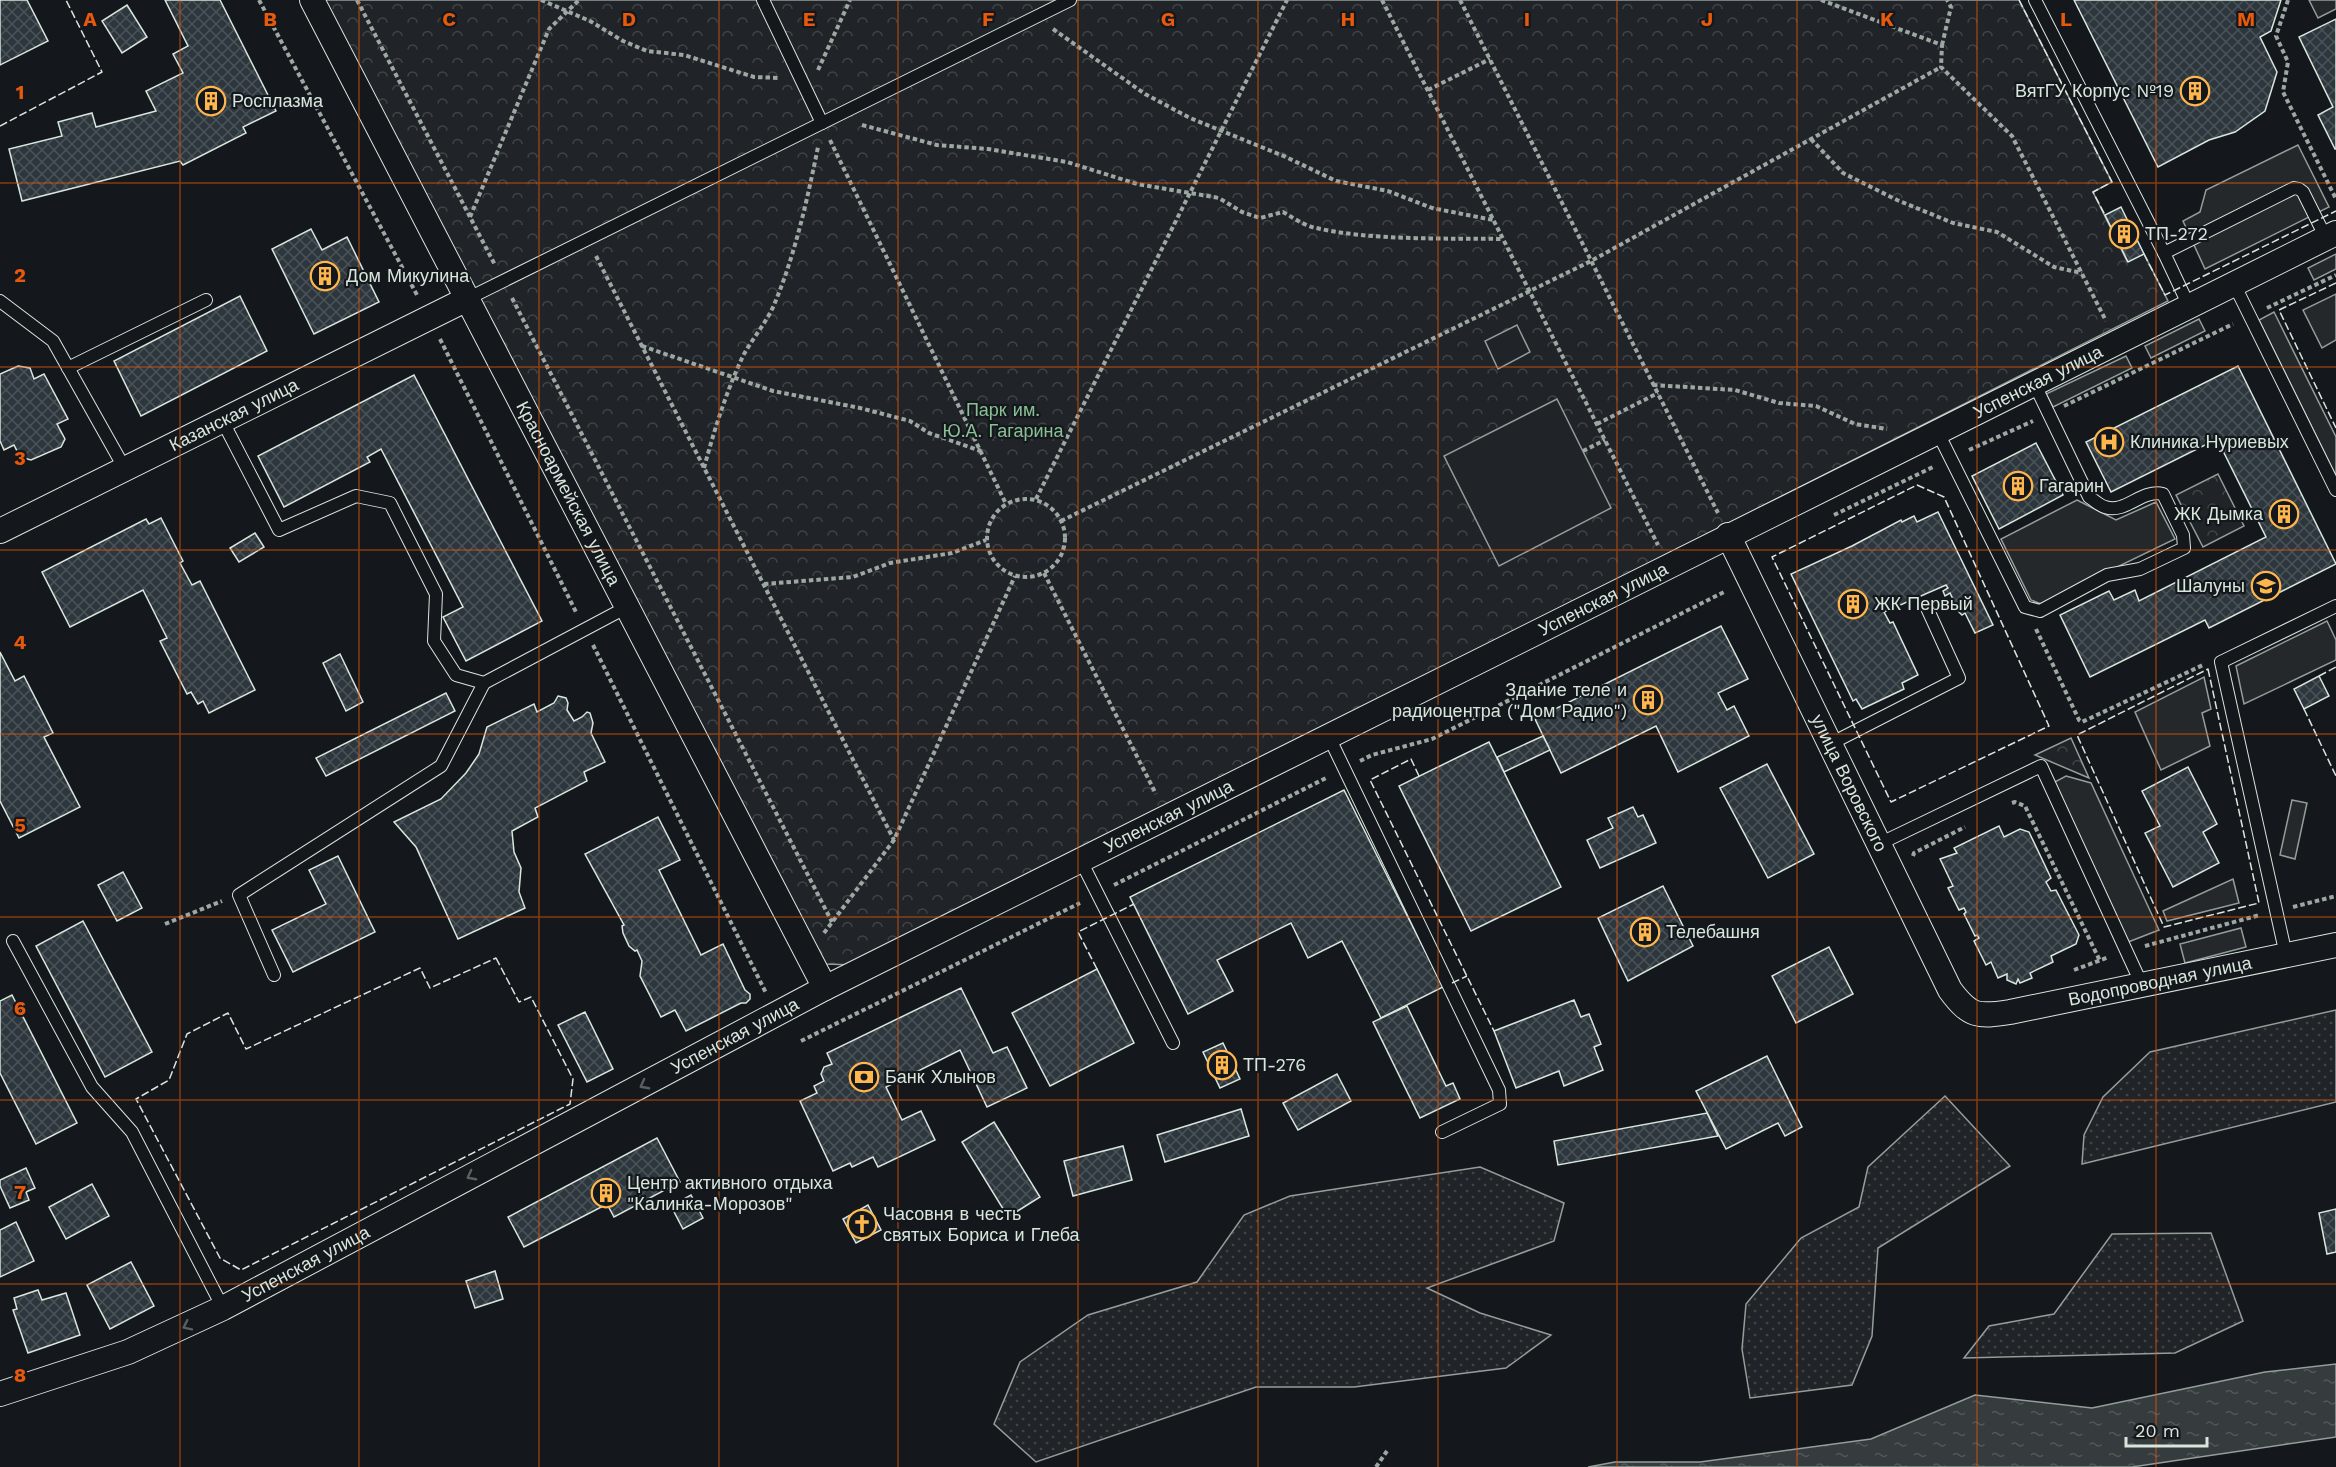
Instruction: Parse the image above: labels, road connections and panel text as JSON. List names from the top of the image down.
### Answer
{
  "streets": {
    "street": [
      "Успенская улица",
      "Казанская улица",
      "Красноармейская улица",
      "улица Воровского",
      "Водопроводная улица"
    ]
  },
  "crossings": [
    ["Успенская улица", "Красноармейская улица"],
    ["Успенская улица", "улица Воровского"],
    ["Казанская улица", "Красноармейская улица"],
    ["улица Воровского", "Водопроводная улица"]
  ],
  "one_way": ["Успенская улица"],
  "parks": ["Парк им. Ю.А. Гагарина"],
  "places": {
    "building": [
      "ВятГУ Корпус №19",
      "Росплазма",
      "ТП-272",
      "Дом Микулина",
      "Гагарин",
      "ЖК Дымка",
      "ЖК Первый",
      "Здание теле и радиоцентра (\"Дом Радио\")",
      "Телебашня",
      "ТП-276",
      "Центр активного отдыха \"Калинка-Морозов\""
    ],
    "hospital": ["Клиника Нуриевых"],
    "school or university": ["Шалуны"],
    "bank": ["Банк Хлынов"],
    "church": ["Часовня в честь святых Бориса и Глеба"]
  },
  "scale_bar": "20 m",
  "grid": {
    "columns": [
      "A",
      "B",
      "C",
      "D",
      "E",
      "F",
      "G",
      "H",
      "I",
      "J",
      "K",
      "L",
      "M"
    ],
    "rows": [
      "1",
      "2",
      "3",
      "4",
      "5",
      "6",
      "7",
      "8"
    ]
  }
}
